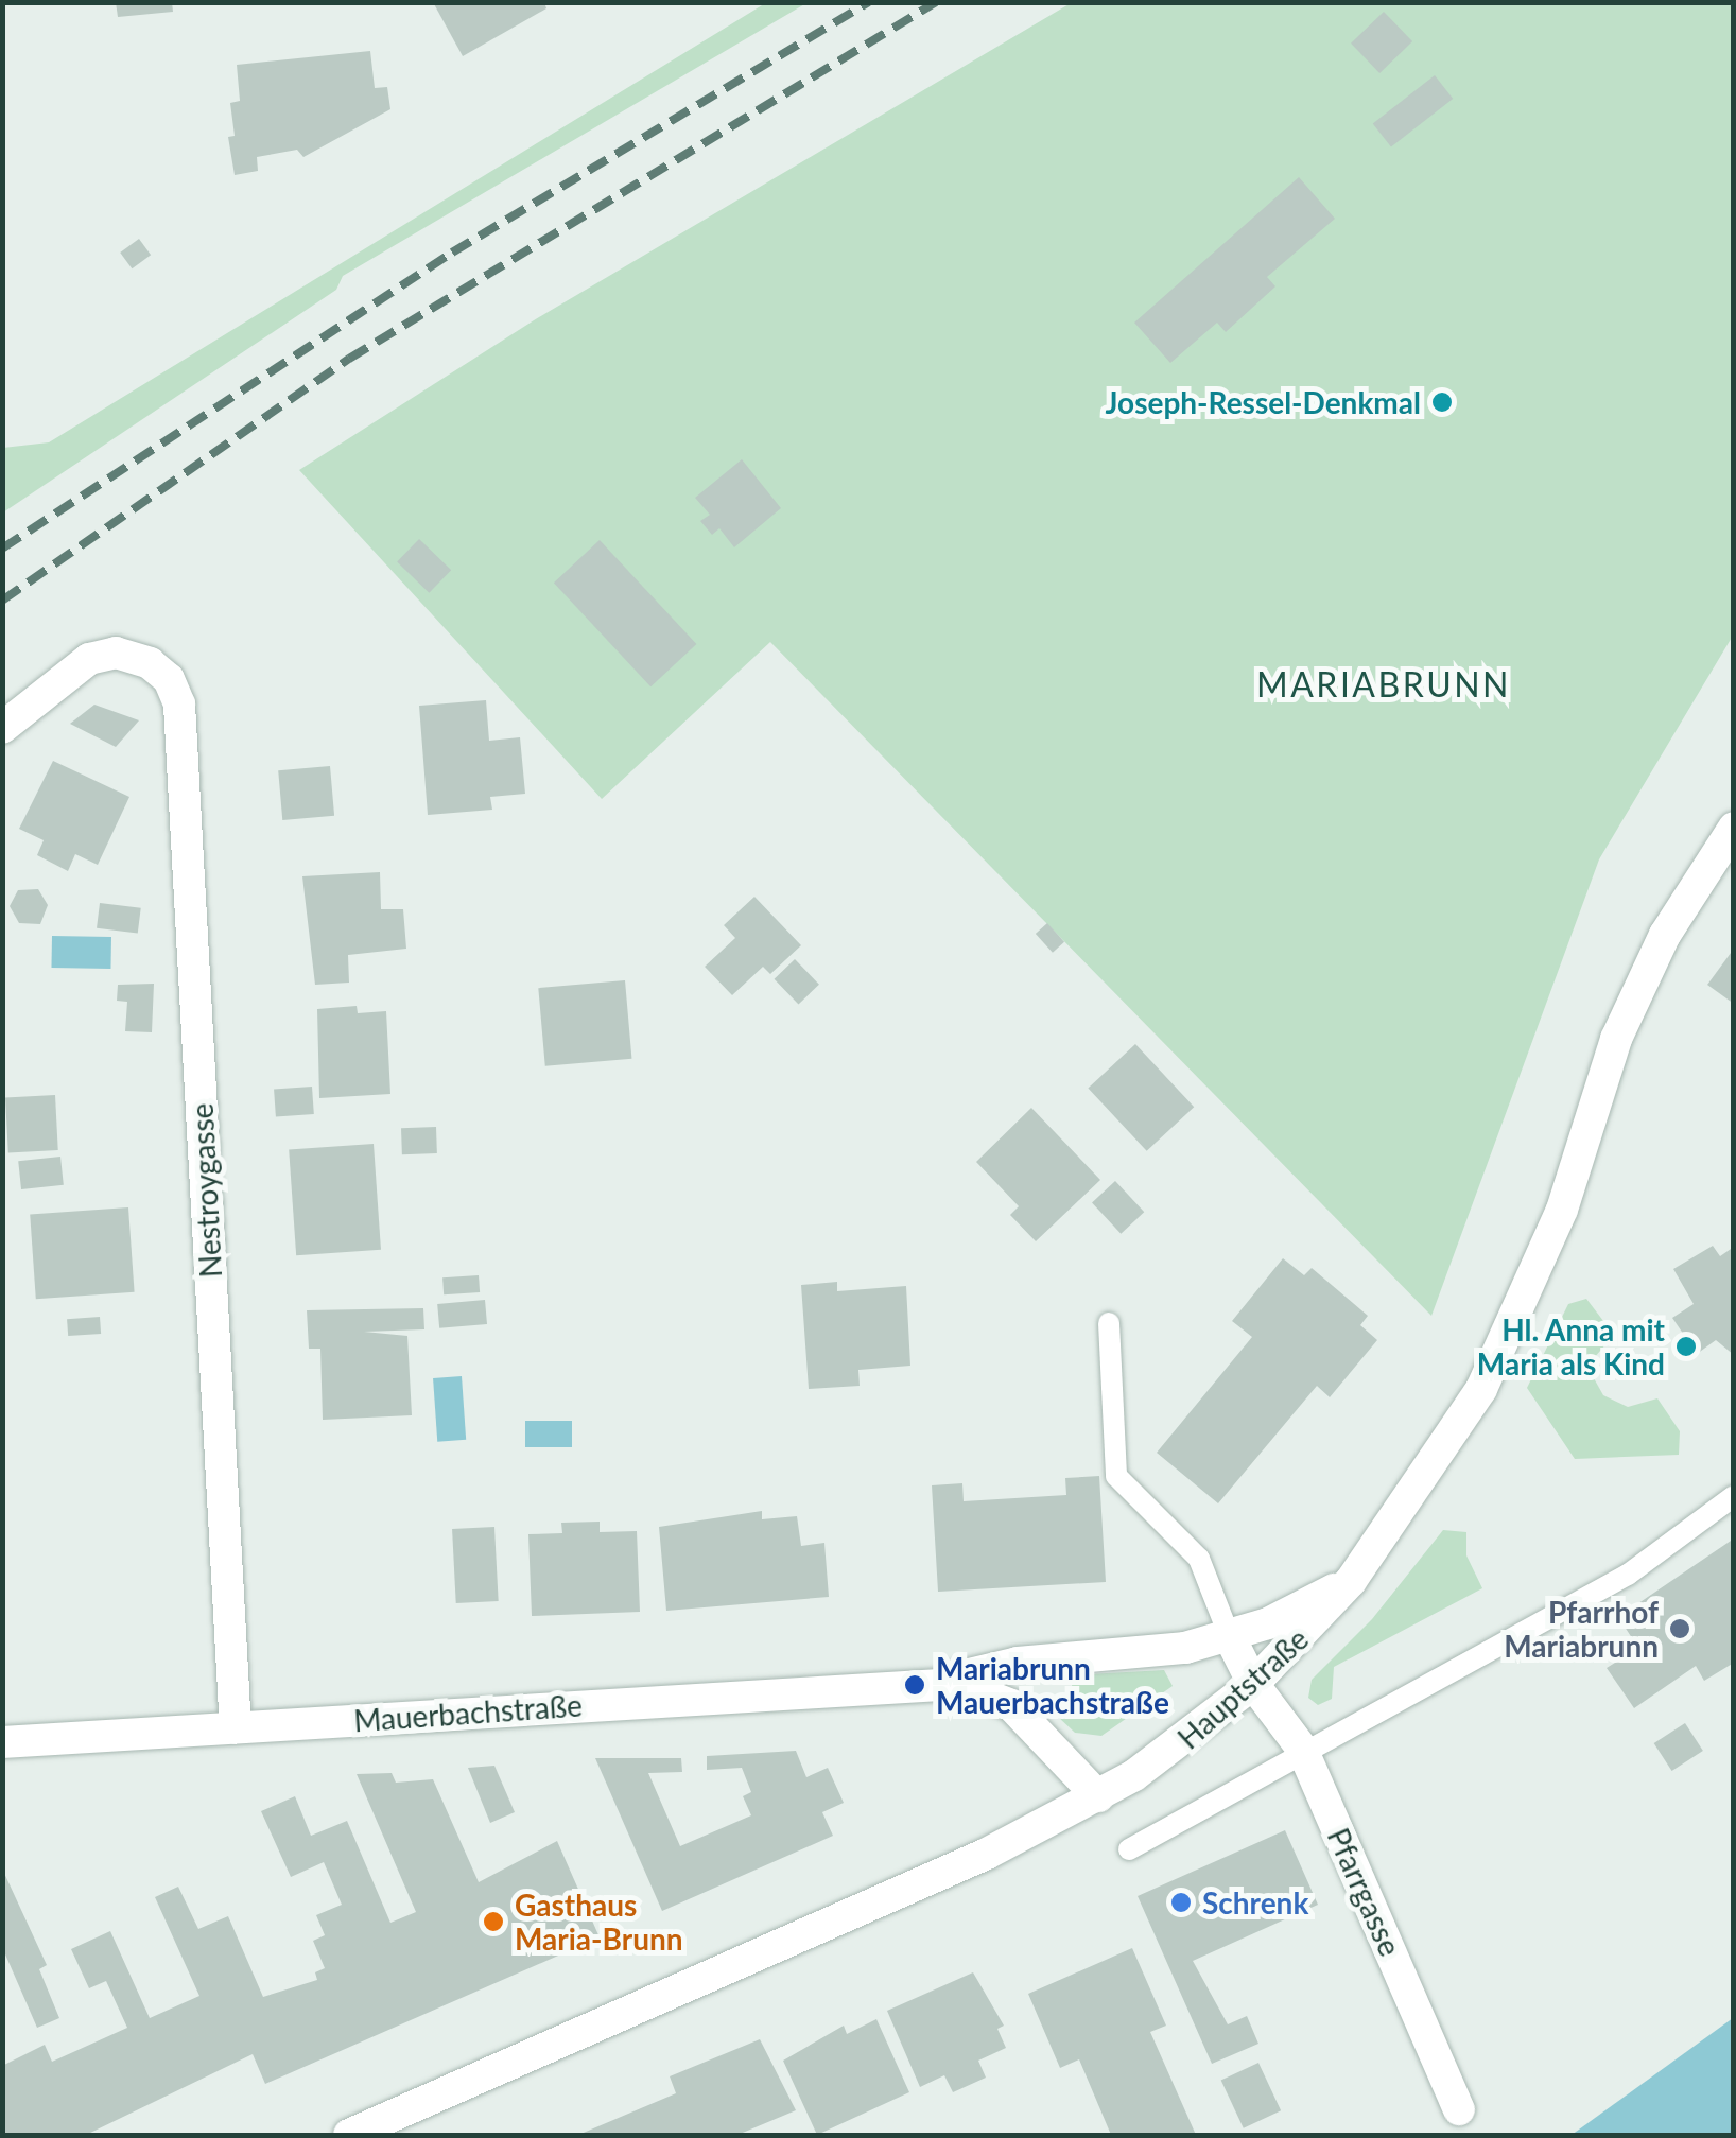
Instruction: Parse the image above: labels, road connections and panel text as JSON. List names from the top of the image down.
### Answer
{
  "streets": {
    "main road": [
      "Nestroygasse",
      "Hauptstraße",
      "Mauerbachstraße",
      "Pfarrgasse"
    ]
  },
  "crossings": [
    ["Nestroygasse", "Mauerbachstraße"],
    ["Hauptstraße", "Mauerbachstraße"],
    ["Hauptstraße", "Pfarrgasse"],
    ["Mauerbachstraße", "Pfarrgasse"]
  ],
  "districts": ["MARIABRUNN"],
  "places": [
    "Joseph-Ressel-Denkmal",
    "Hl. Anna mit Maria als Kind",
    "Pfarrhof Mariabrunn",
    "Mariabrunn Mauerbachstraße",
    "Schrenk",
    "Gasthaus Maria-Brunn"
  ]
}
